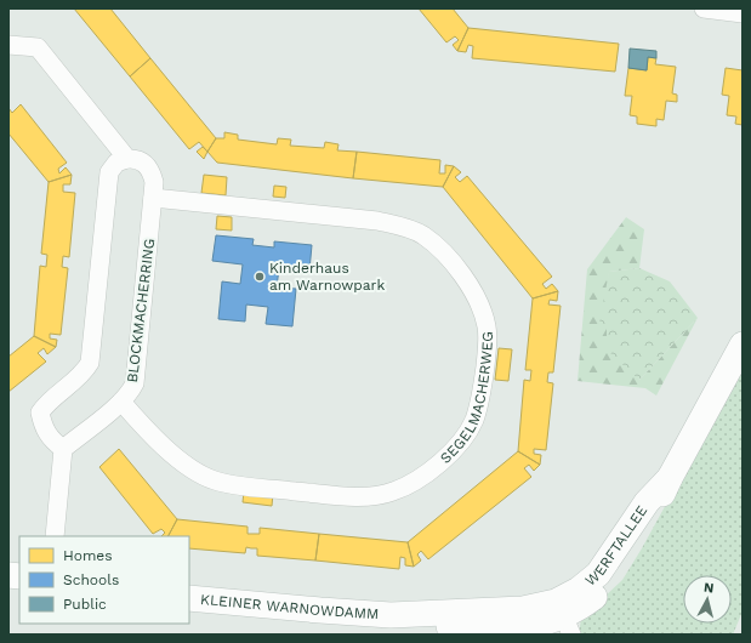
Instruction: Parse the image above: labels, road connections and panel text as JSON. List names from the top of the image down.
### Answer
{
  "streets": {
    "street": [
      "BLOCKMACHERRING",
      "SEGELMACHERWEG",
      "WERFTALLEE",
      "KLEINER WARNOWDAMM"
    ]
  },
  "crossings": [
    ["BLOCKMACHERRING", "SEGELMACHERWEG"],
    ["WERFTALLEE", "KLEINER WARNOWDAMM"]
  ],
  "places": ["Kinderhaus am Warnowpark"],
  "legend": ["Homes", "Schools", "Public"],
  "north": "top"
}
